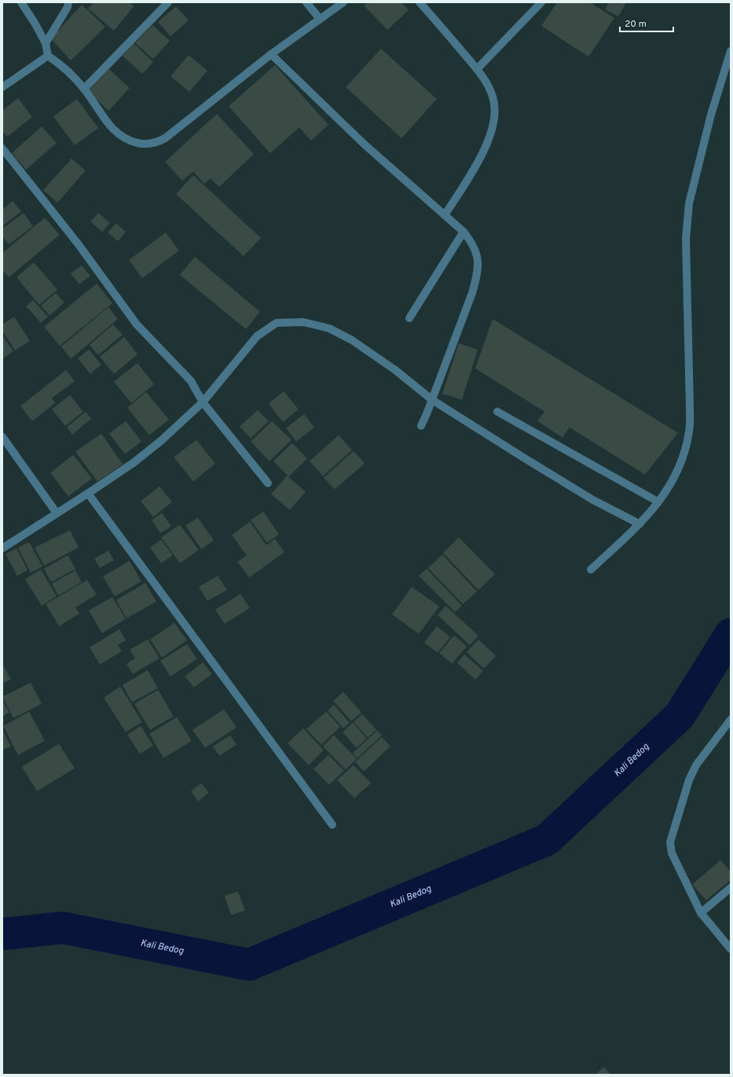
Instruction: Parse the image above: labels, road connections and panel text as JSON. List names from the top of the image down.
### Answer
{
  "water": ["Kali Bedog"],
  "scale_bar": "20 m"
}
